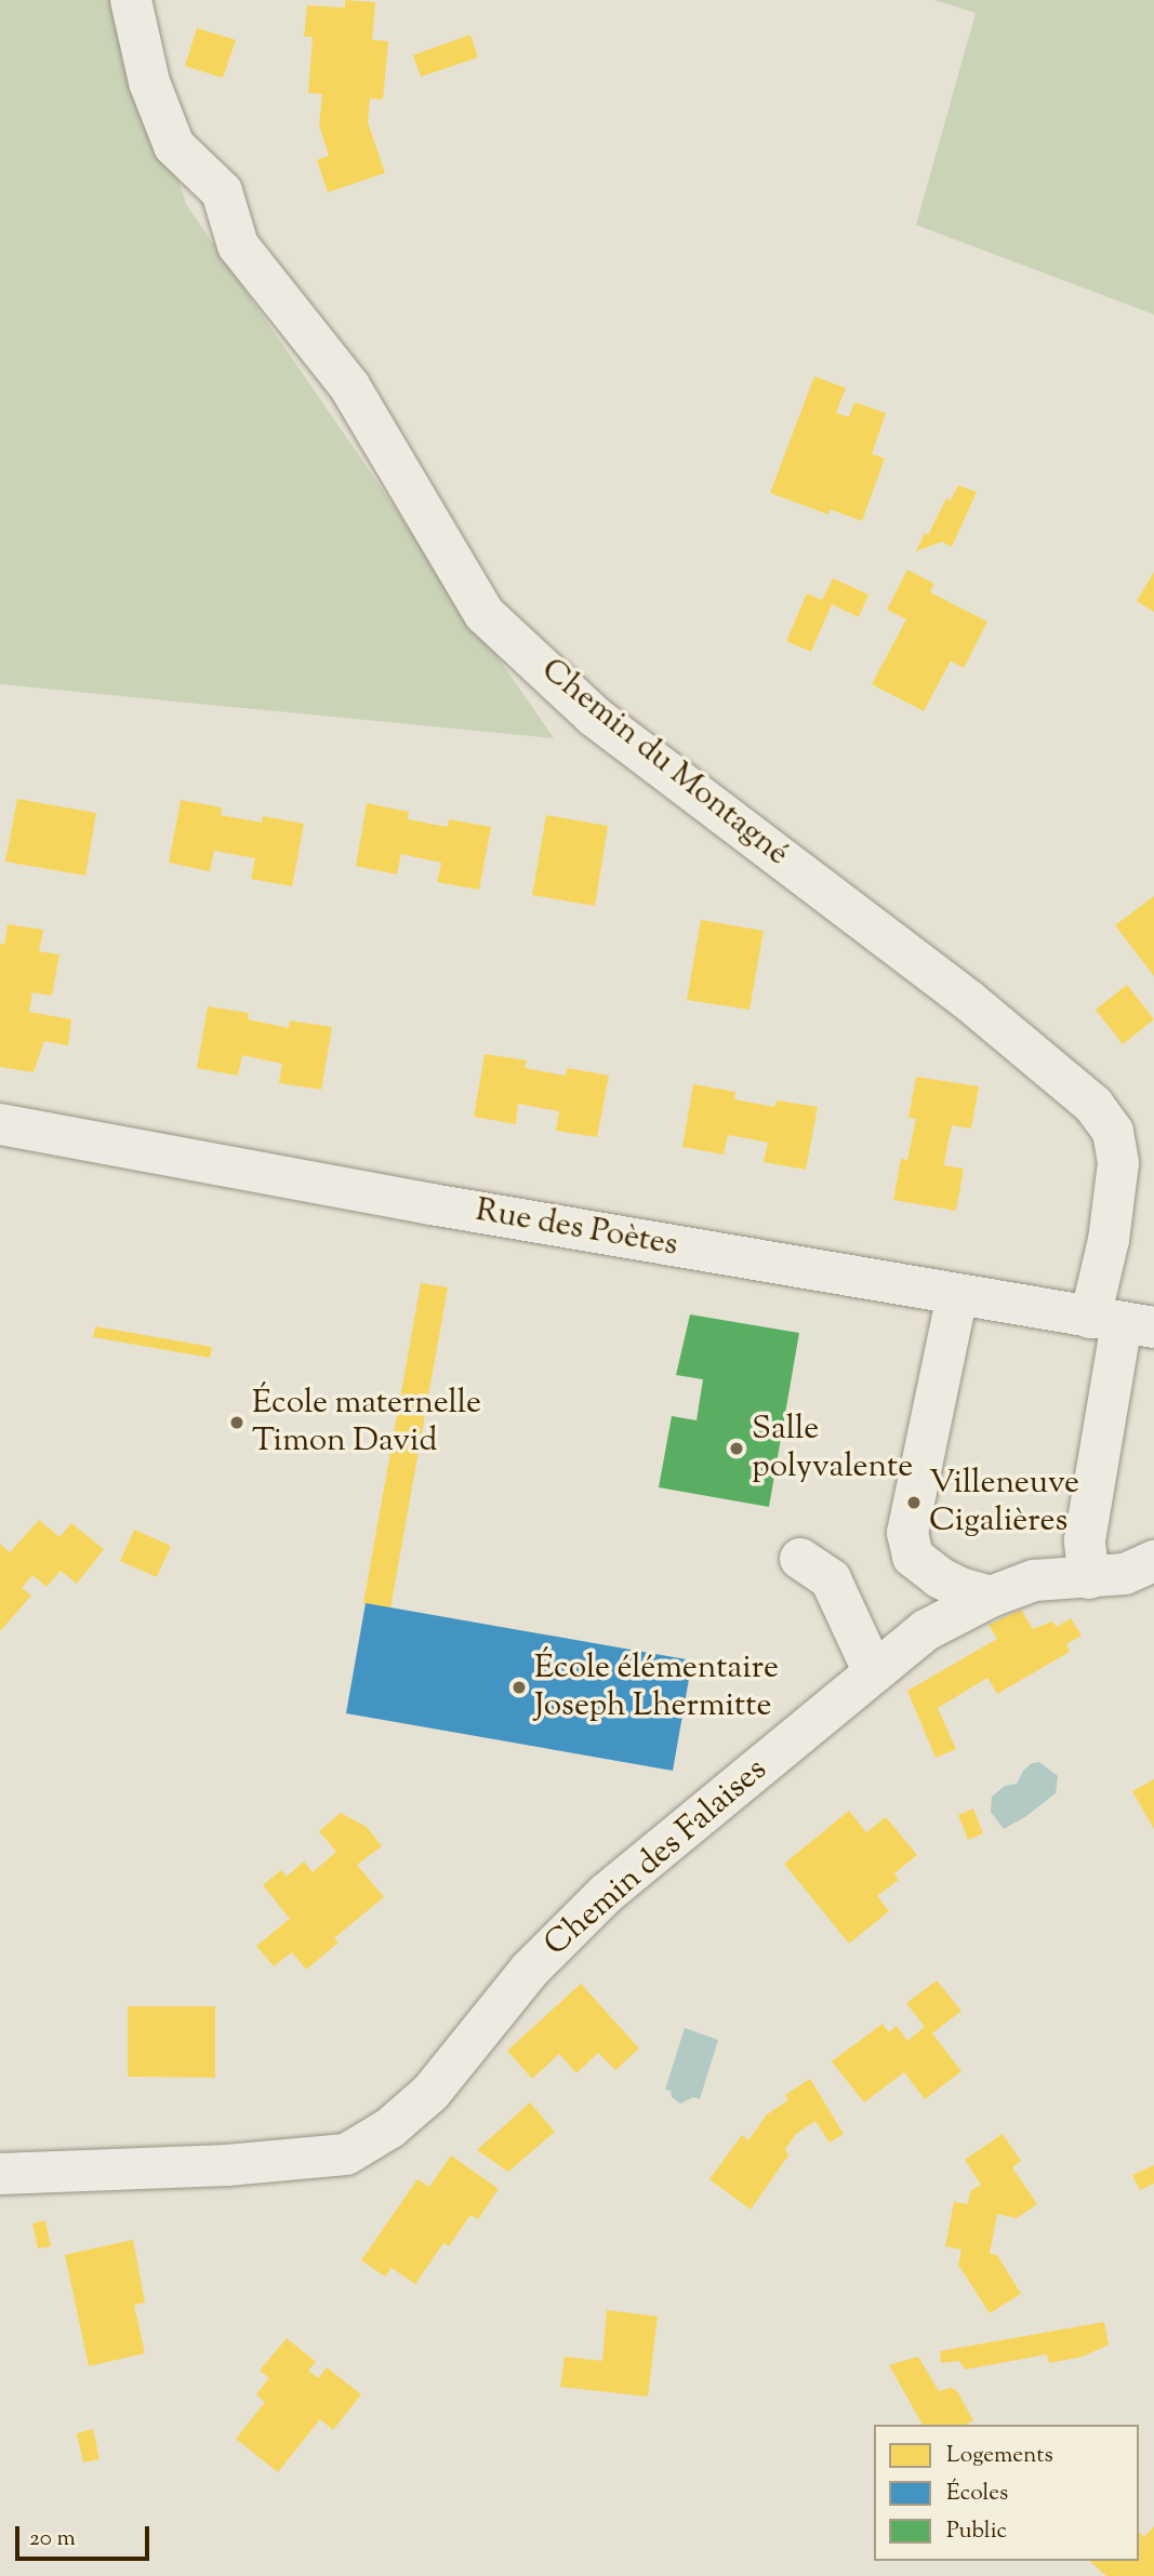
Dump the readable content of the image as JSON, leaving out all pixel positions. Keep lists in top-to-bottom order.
{
  "streets": {
    "street": ["Chemin du Montagné", "Rue des Poètes", "Chemin des Falaises"]
  },
  "crossings": [
    ["Chemin du Montagné", "Rue des Poètes"],
    ["Chemin du Montagné", "Chemin des Falaises"]
  ],
  "places": [
    "École maternelle Timon David",
    "Salle polyvalente",
    "Villeneuve Cigalières",
    "École élémentaire Joseph Lhermitte"
  ],
  "legend": ["Logements", "Écoles", "Public"],
  "scale_bar": "20 m"
}
